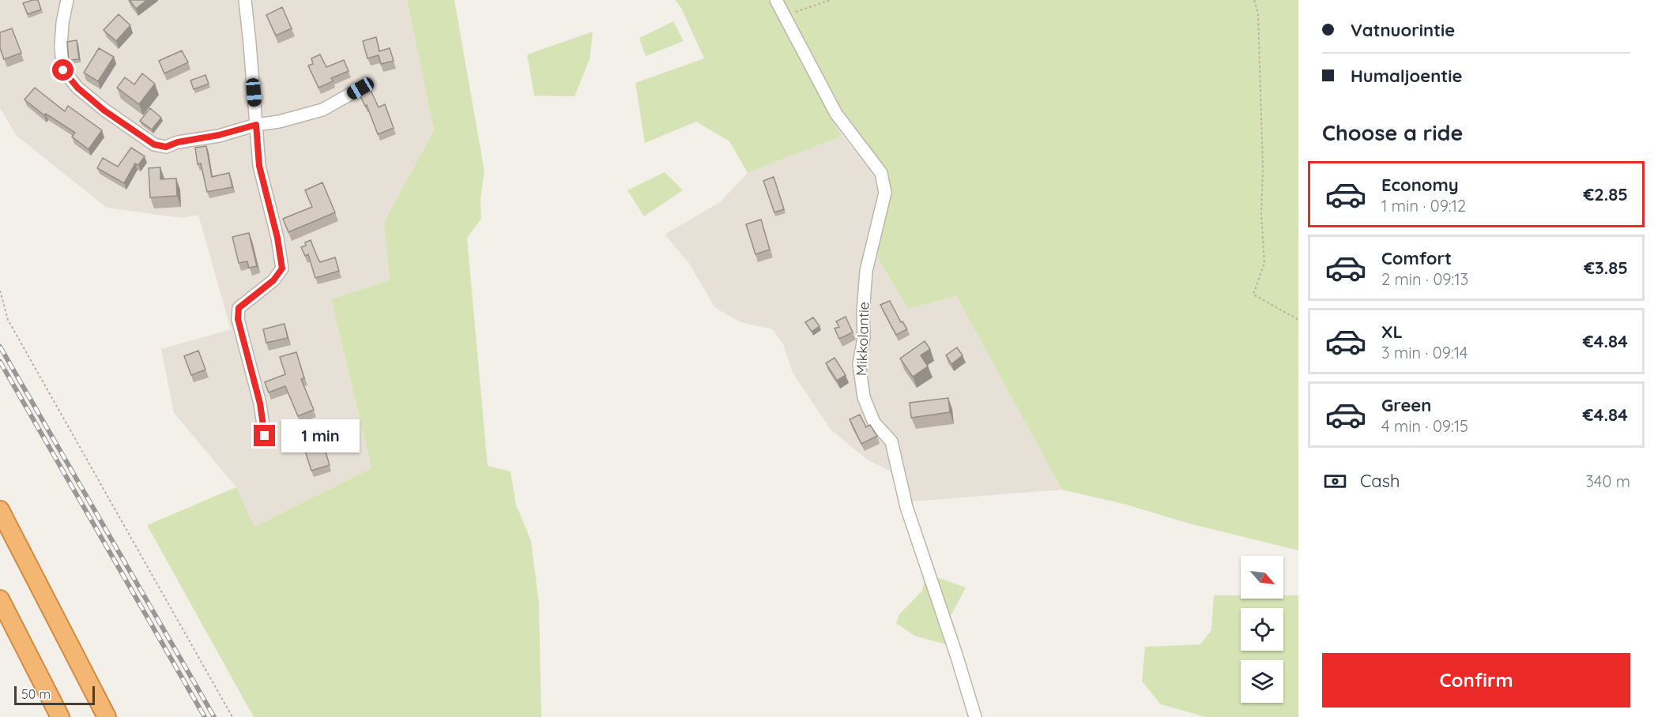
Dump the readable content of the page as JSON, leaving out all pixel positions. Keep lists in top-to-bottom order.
{
  "streets": {
    "street": ["Mikkolantie"]
  },
  "scale_bar": "50 m",
  "north": "bottom right",
  "page": {
    "banner": ["Vatnuorintie", "Humaljoentie"],
    "heading": "Choose a ride",
    "list": [
      {
        "name": "Economy",
        "note": "1 min · 09:12",
        "value": "€2.85"
      },
      {
        "name": "Comfort",
        "note": "2 min · 09:13",
        "value": "€3.85"
      },
      {
        "name": "XL",
        "note": "3 min · 09:14",
        "value": "€4.84"
      },
      {
        "name": "Green",
        "note": "4 min · 09:15",
        "value": "€4.84"
      }
    ],
    "bubble": "1 min",
    "pay": ["Cash", "340 m"],
    "buttons": "Confirm",
    "scale": "50 m"
  }
}
